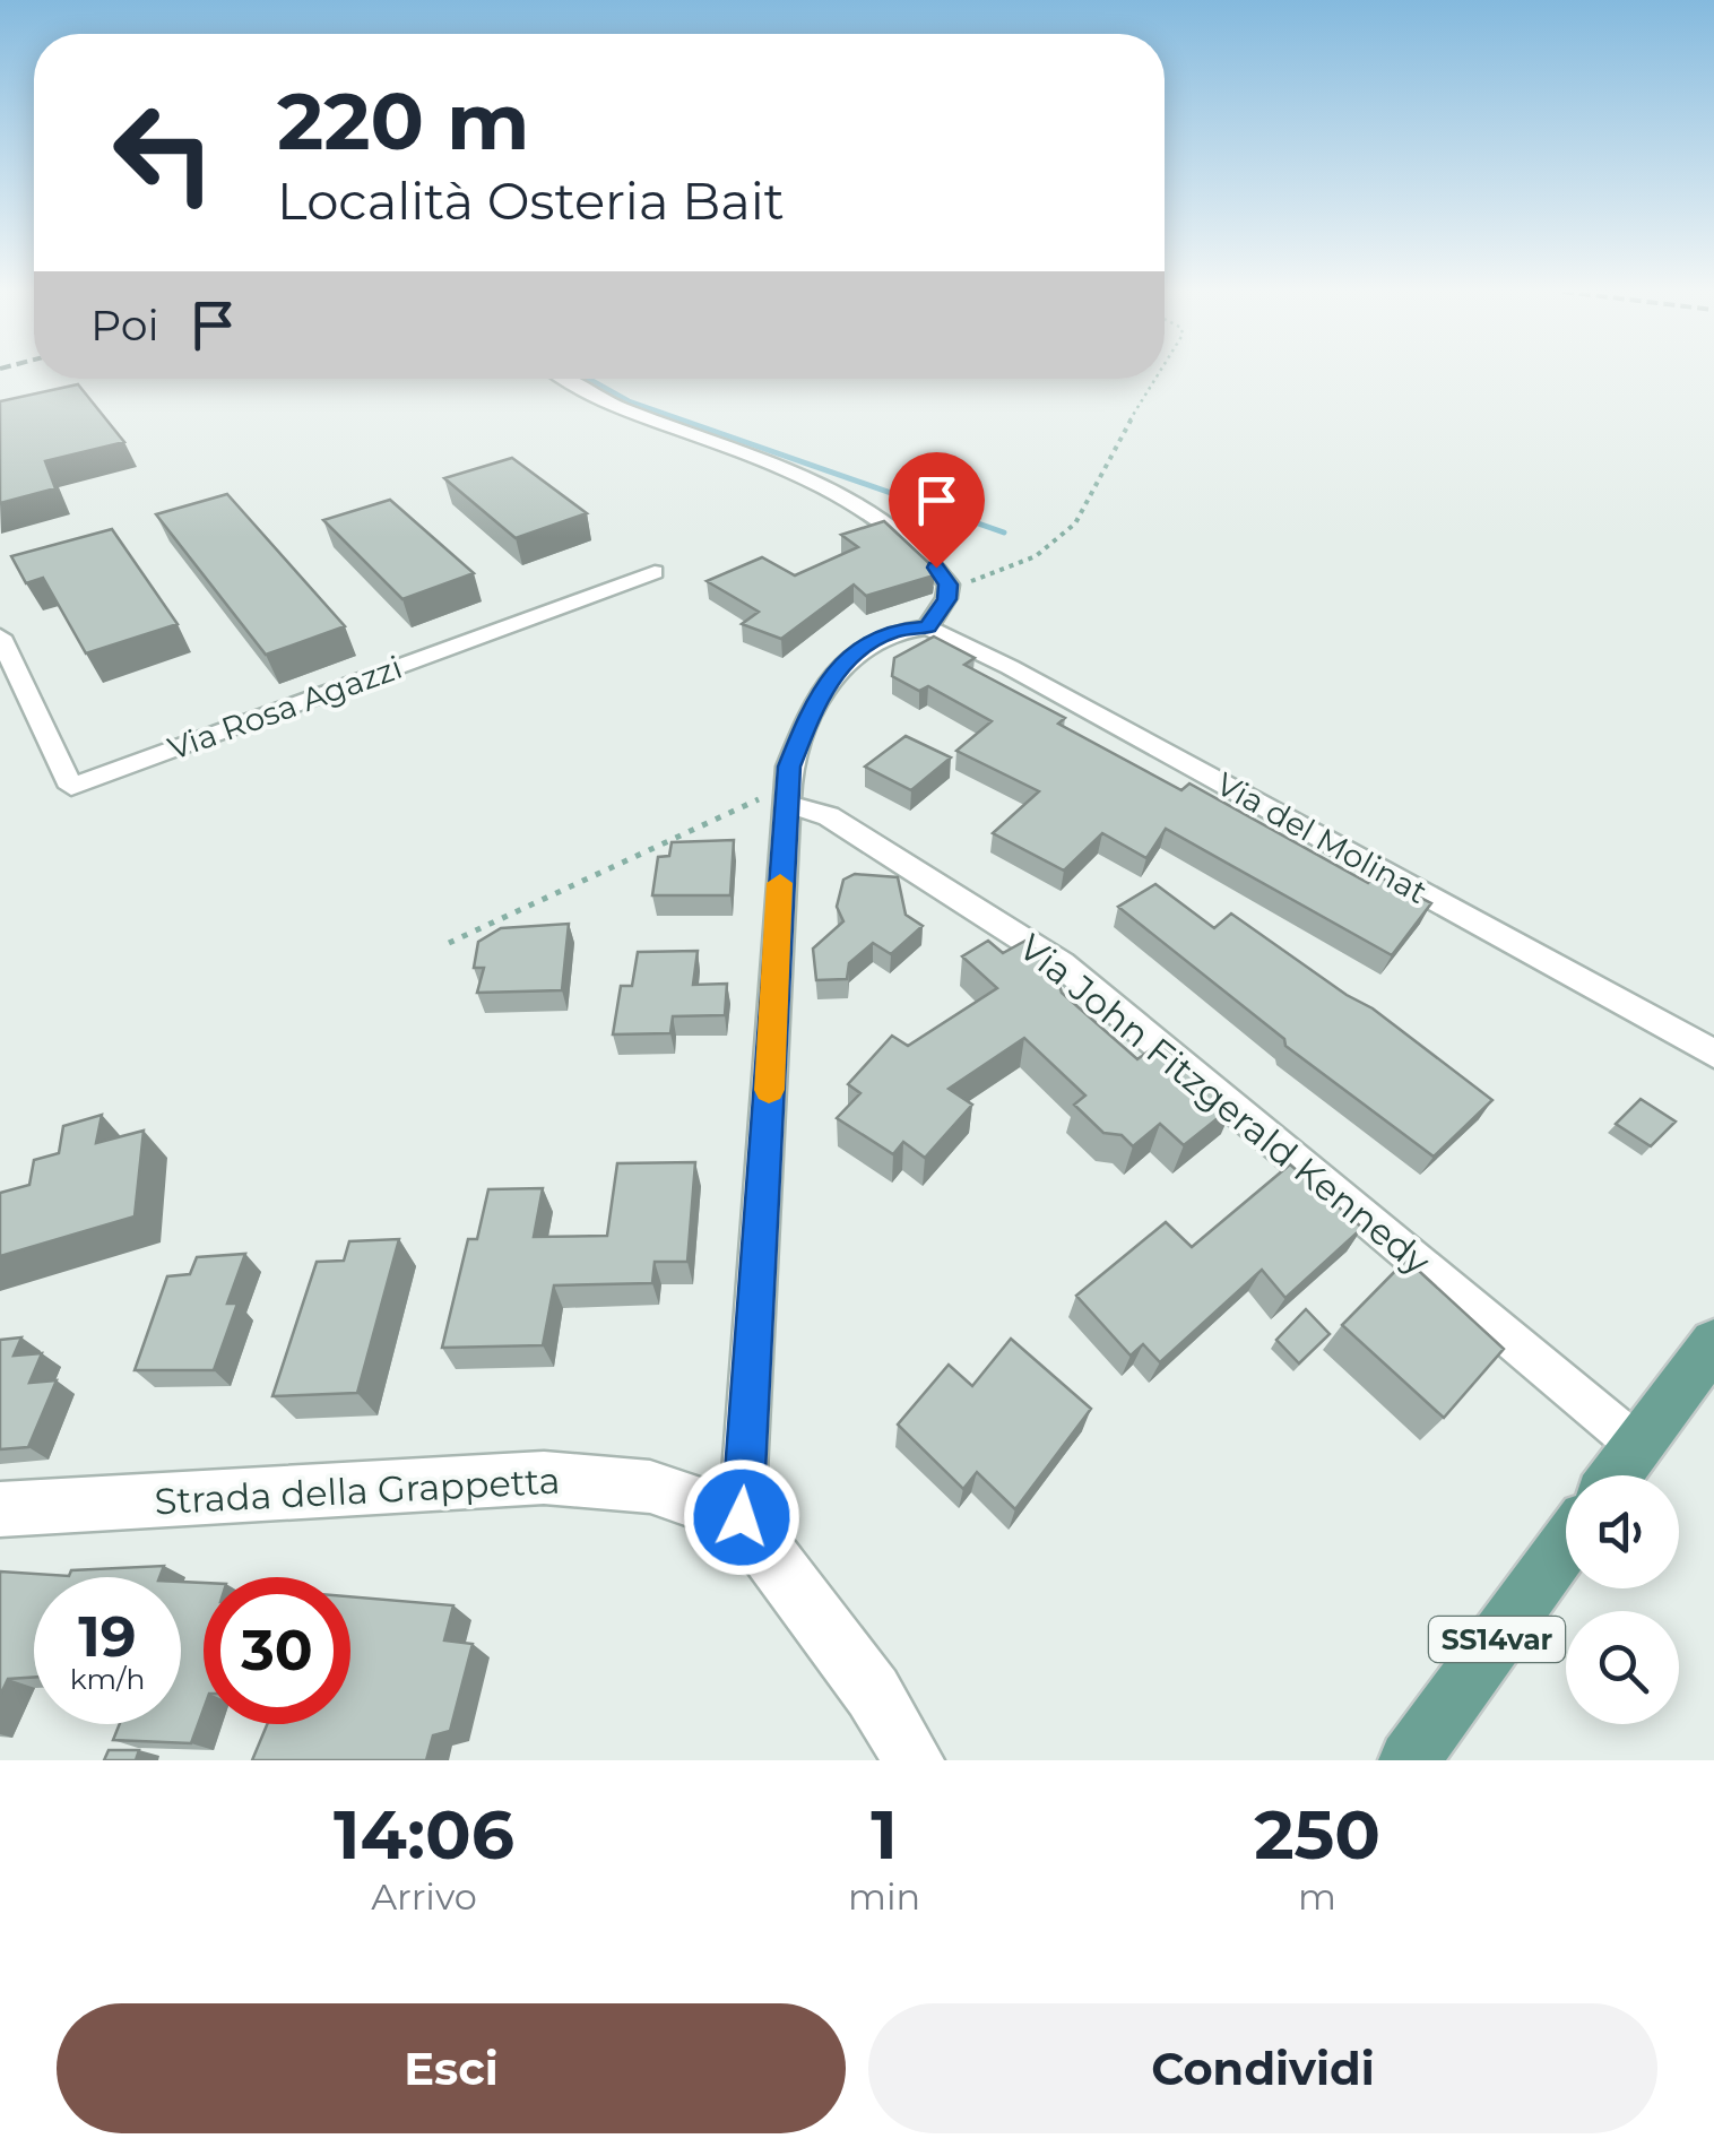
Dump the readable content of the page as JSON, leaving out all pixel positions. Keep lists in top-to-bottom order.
{
  "streets": {
    "main road": ["SS14var"],
    "street": [
      "Via Rosa Agazzi",
      "Via del Molinat",
      "Via John Fitzgerald Kennedy",
      "Strada della Grappetta"
    ]
  },
  "page": {
    "turn": ["220 m", "Località Osteria Bait"],
    "then": "Poi",
    "speed": "19 km/h",
    "limit": "30",
    "eta": [
      "14:06",
      "Arrivo",
      "1",
      "min",
      "250",
      "m"
    ],
    "buttons": ["Esci", "Condividi"]
  }
}
